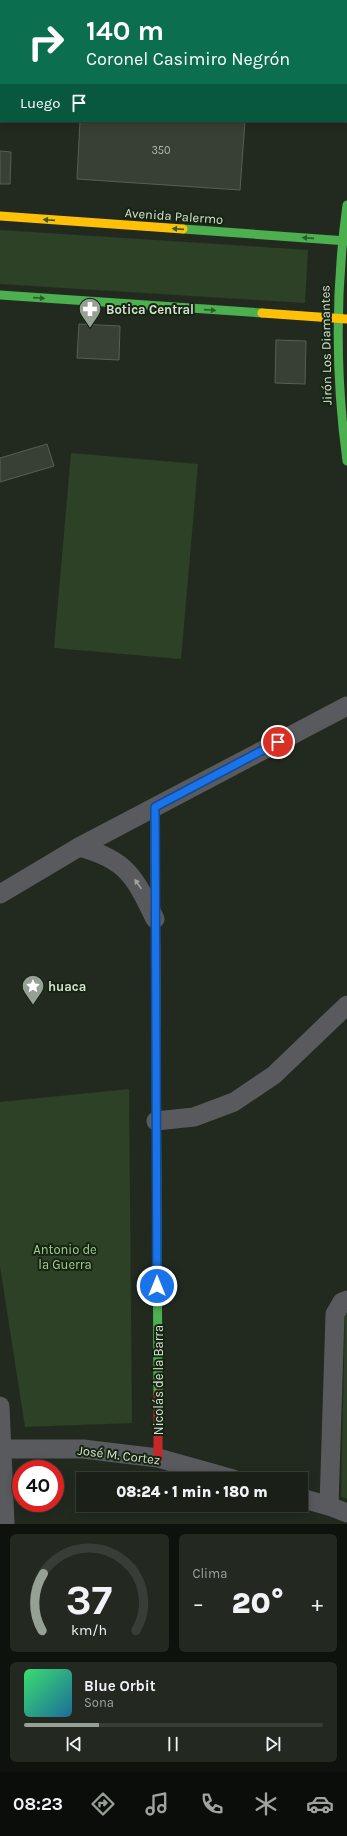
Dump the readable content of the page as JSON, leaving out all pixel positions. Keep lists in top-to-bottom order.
{
  "streets": {
    "street": [
      "Avenida Palermo",
      "Jirón Los Diamantes",
      "Nicolás de la Barra",
      "José M. Cortez"
    ]
  },
  "crossings": [
    ["Avenida Palermo", "Jirón Los Diamantes"],
    ["Nicolás de la Barra", "José M. Cortez"]
  ],
  "parks": ["Antonio de la Guerra"],
  "places": {
    "pharmacy": ["Botica Central"],
    "place": ["huaca"]
  },
  "house_numbers": ["350"],
  "page": {
    "turn": ["140 m", "Coronel Casimiro Negrón"],
    "then": "Luego",
    "limit": "40",
    "trip": "08:24 · 1 min · 180 m",
    "tile": "Clima",
    "heat": ["−", "20°", "+"],
    "song": ["Blue Orbit", "Sona"],
    "tabs": "08:23",
    "gauge": ["37", "km/h"]
  }
}
